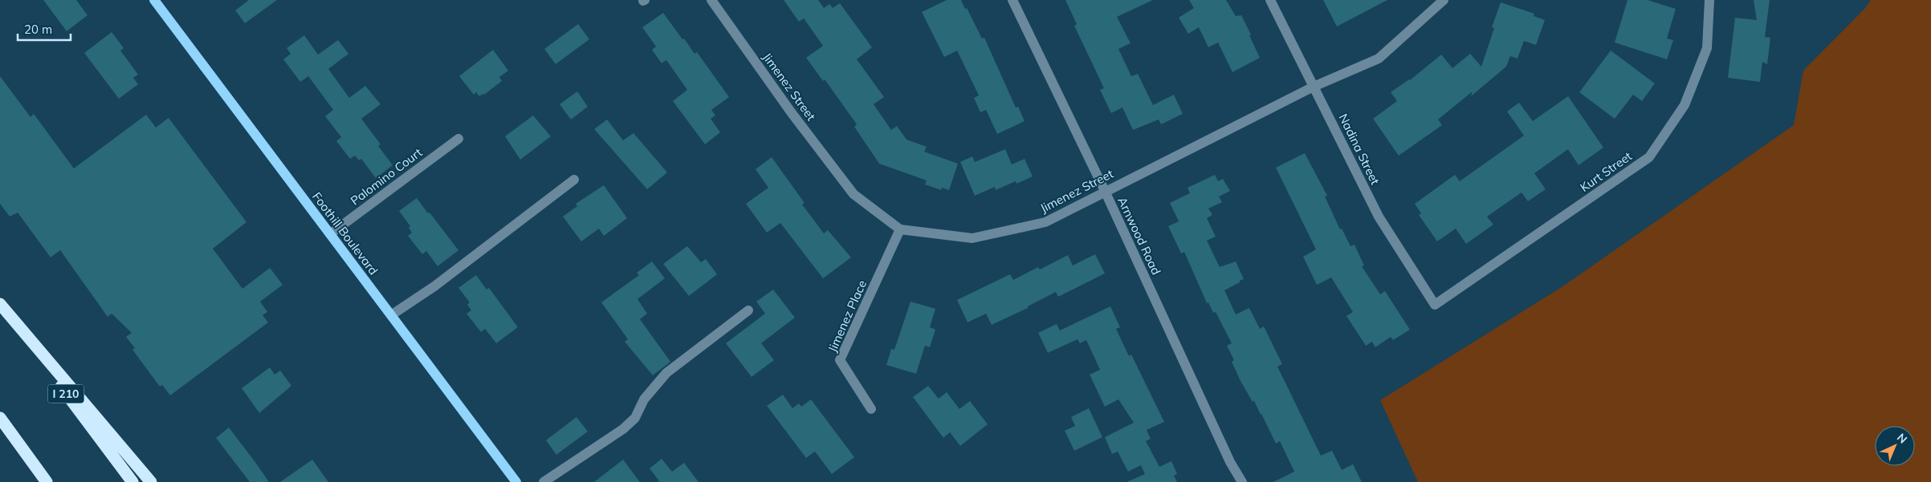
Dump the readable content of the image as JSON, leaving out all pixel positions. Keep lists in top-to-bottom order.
{
  "streets": {
    "highway": ["I 210"],
    "main road": ["Foothill Boulevard"],
    "street": [
      "Jimenez Street",
      "Nadina Street",
      "Kurt Street",
      "Palomino Court",
      "Arnwood Road",
      "Jimenez Place"
    ]
  },
  "crossings": [
    ["Jimenez Street", "Nadina Street"],
    ["Jimenez Street", "Arnwood Road"],
    ["Jimenez Street", "Jimenez Place"],
    ["Nadina Street", "Kurt Street"],
    ["Palomino Court", "Foothill Boulevard"]
  ],
  "scale_bar": "20 m",
  "north": "top right"
}
